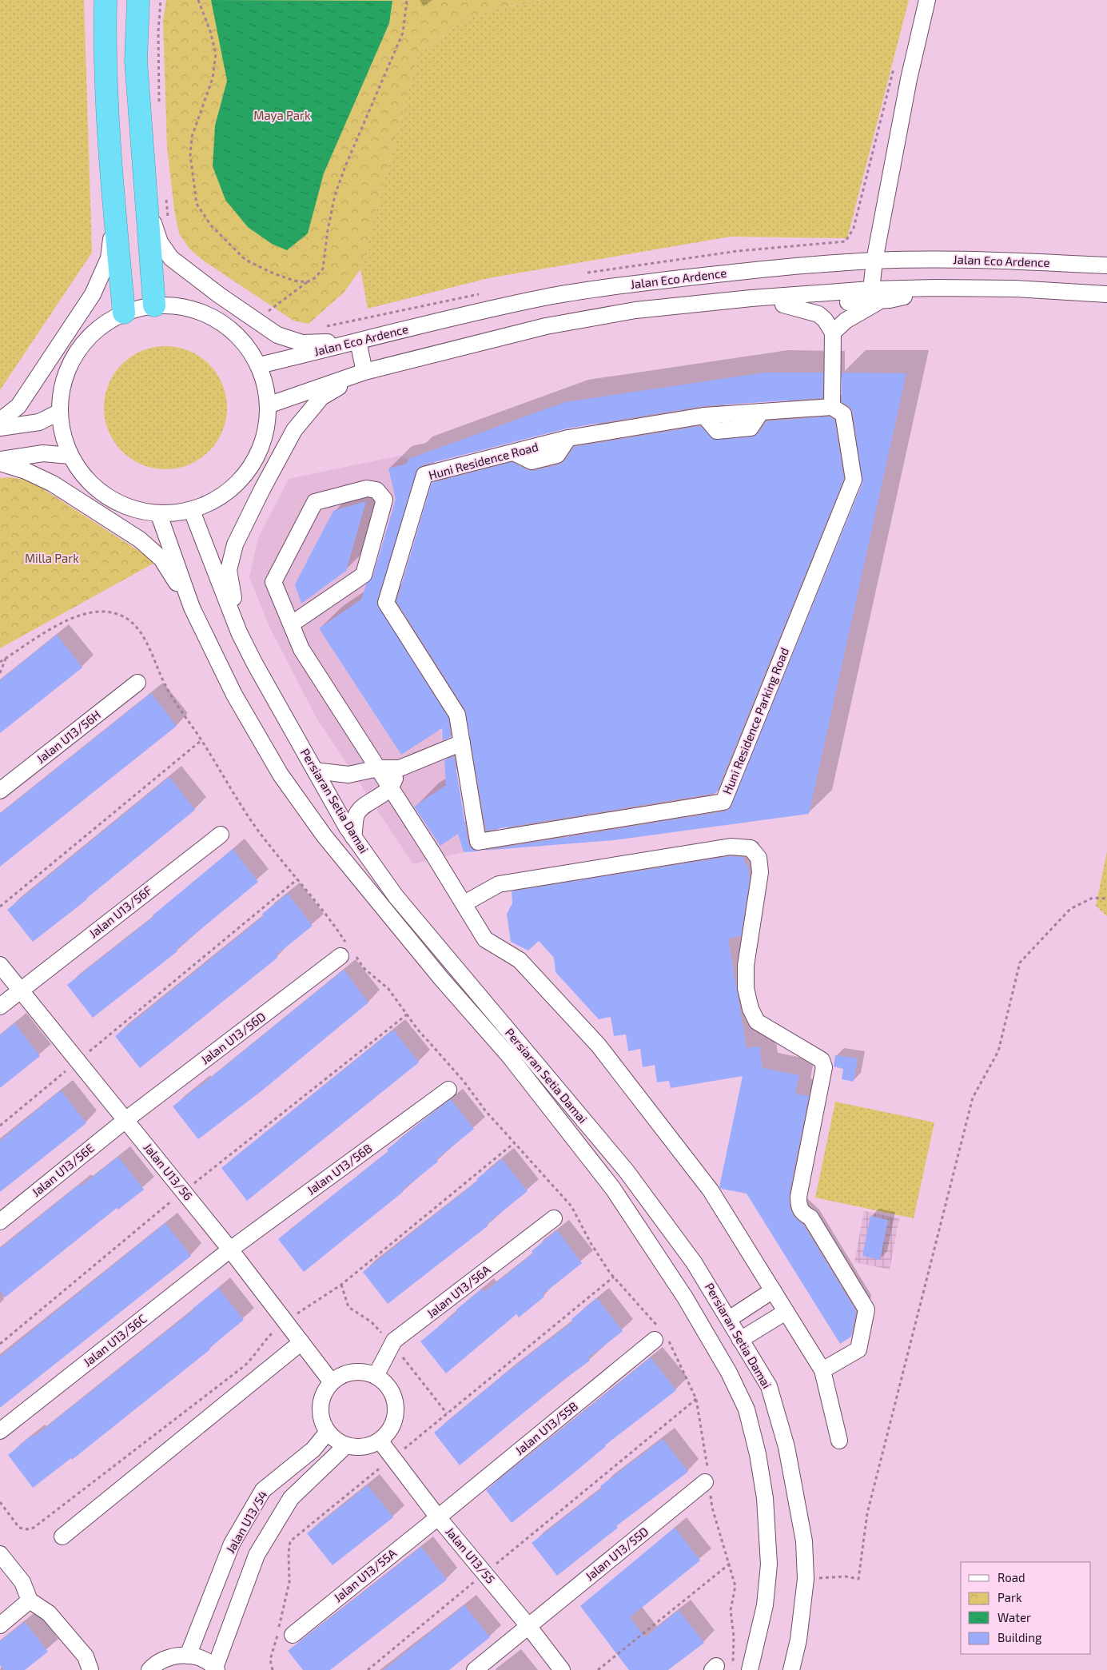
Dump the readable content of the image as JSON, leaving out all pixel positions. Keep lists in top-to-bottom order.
{
  "streets": {
    "street": [
      "Jalan Eco Ardence",
      "Huni Residence Road",
      "Huni Residence Parking Road",
      "Jalan U13/56H",
      "Persiaran Setia Damai",
      "Jalan U13/56F",
      "Jalan U13/56D",
      "Jalan U13/56B",
      "Jalan U13/56E",
      "Jalan U13/56",
      "Jalan U13/56A",
      "Jalan U13/56C",
      "Jalan U13/55B",
      "Jalan U13/54",
      "Jalan U13/55D",
      "Jalan U13/55",
      "Jalan U13/55A"
    ]
  },
  "crossings": [
    ["Huni Residence Road", "Huni Residence Parking Road"],
    ["Jalan U13/56F", "Jalan U13/56"],
    ["Jalan U13/56D", "Jalan U13/56E"],
    ["Jalan U13/56D", "Jalan U13/56"],
    ["Jalan U13/56B", "Jalan U13/56"],
    ["Jalan U13/56B", "Jalan U13/56C"],
    ["Jalan U13/56E", "Jalan U13/56"],
    ["Jalan U13/56", "Jalan U13/56A"],
    ["Jalan U13/56", "Jalan U13/56C"],
    ["Jalan U13/56", "Jalan U13/54"],
    ["Jalan U13/56", "Jalan U13/55"],
    ["Jalan U13/56A", "Jalan U13/54"],
    ["Jalan U13/56A", "Jalan U13/55"],
    ["Jalan U13/55B", "Jalan U13/55"],
    ["Jalan U13/55B", "Jalan U13/55A"],
    ["Jalan U13/54", "Jalan U13/55"],
    ["Jalan U13/55D", "Jalan U13/55"],
    ["Jalan U13/55", "Jalan U13/55A"]
  ],
  "parks": ["Maya Park", "Milla Park"],
  "legend": [
    "Road",
    "Park",
    "Water",
    "Building"
  ]
}
